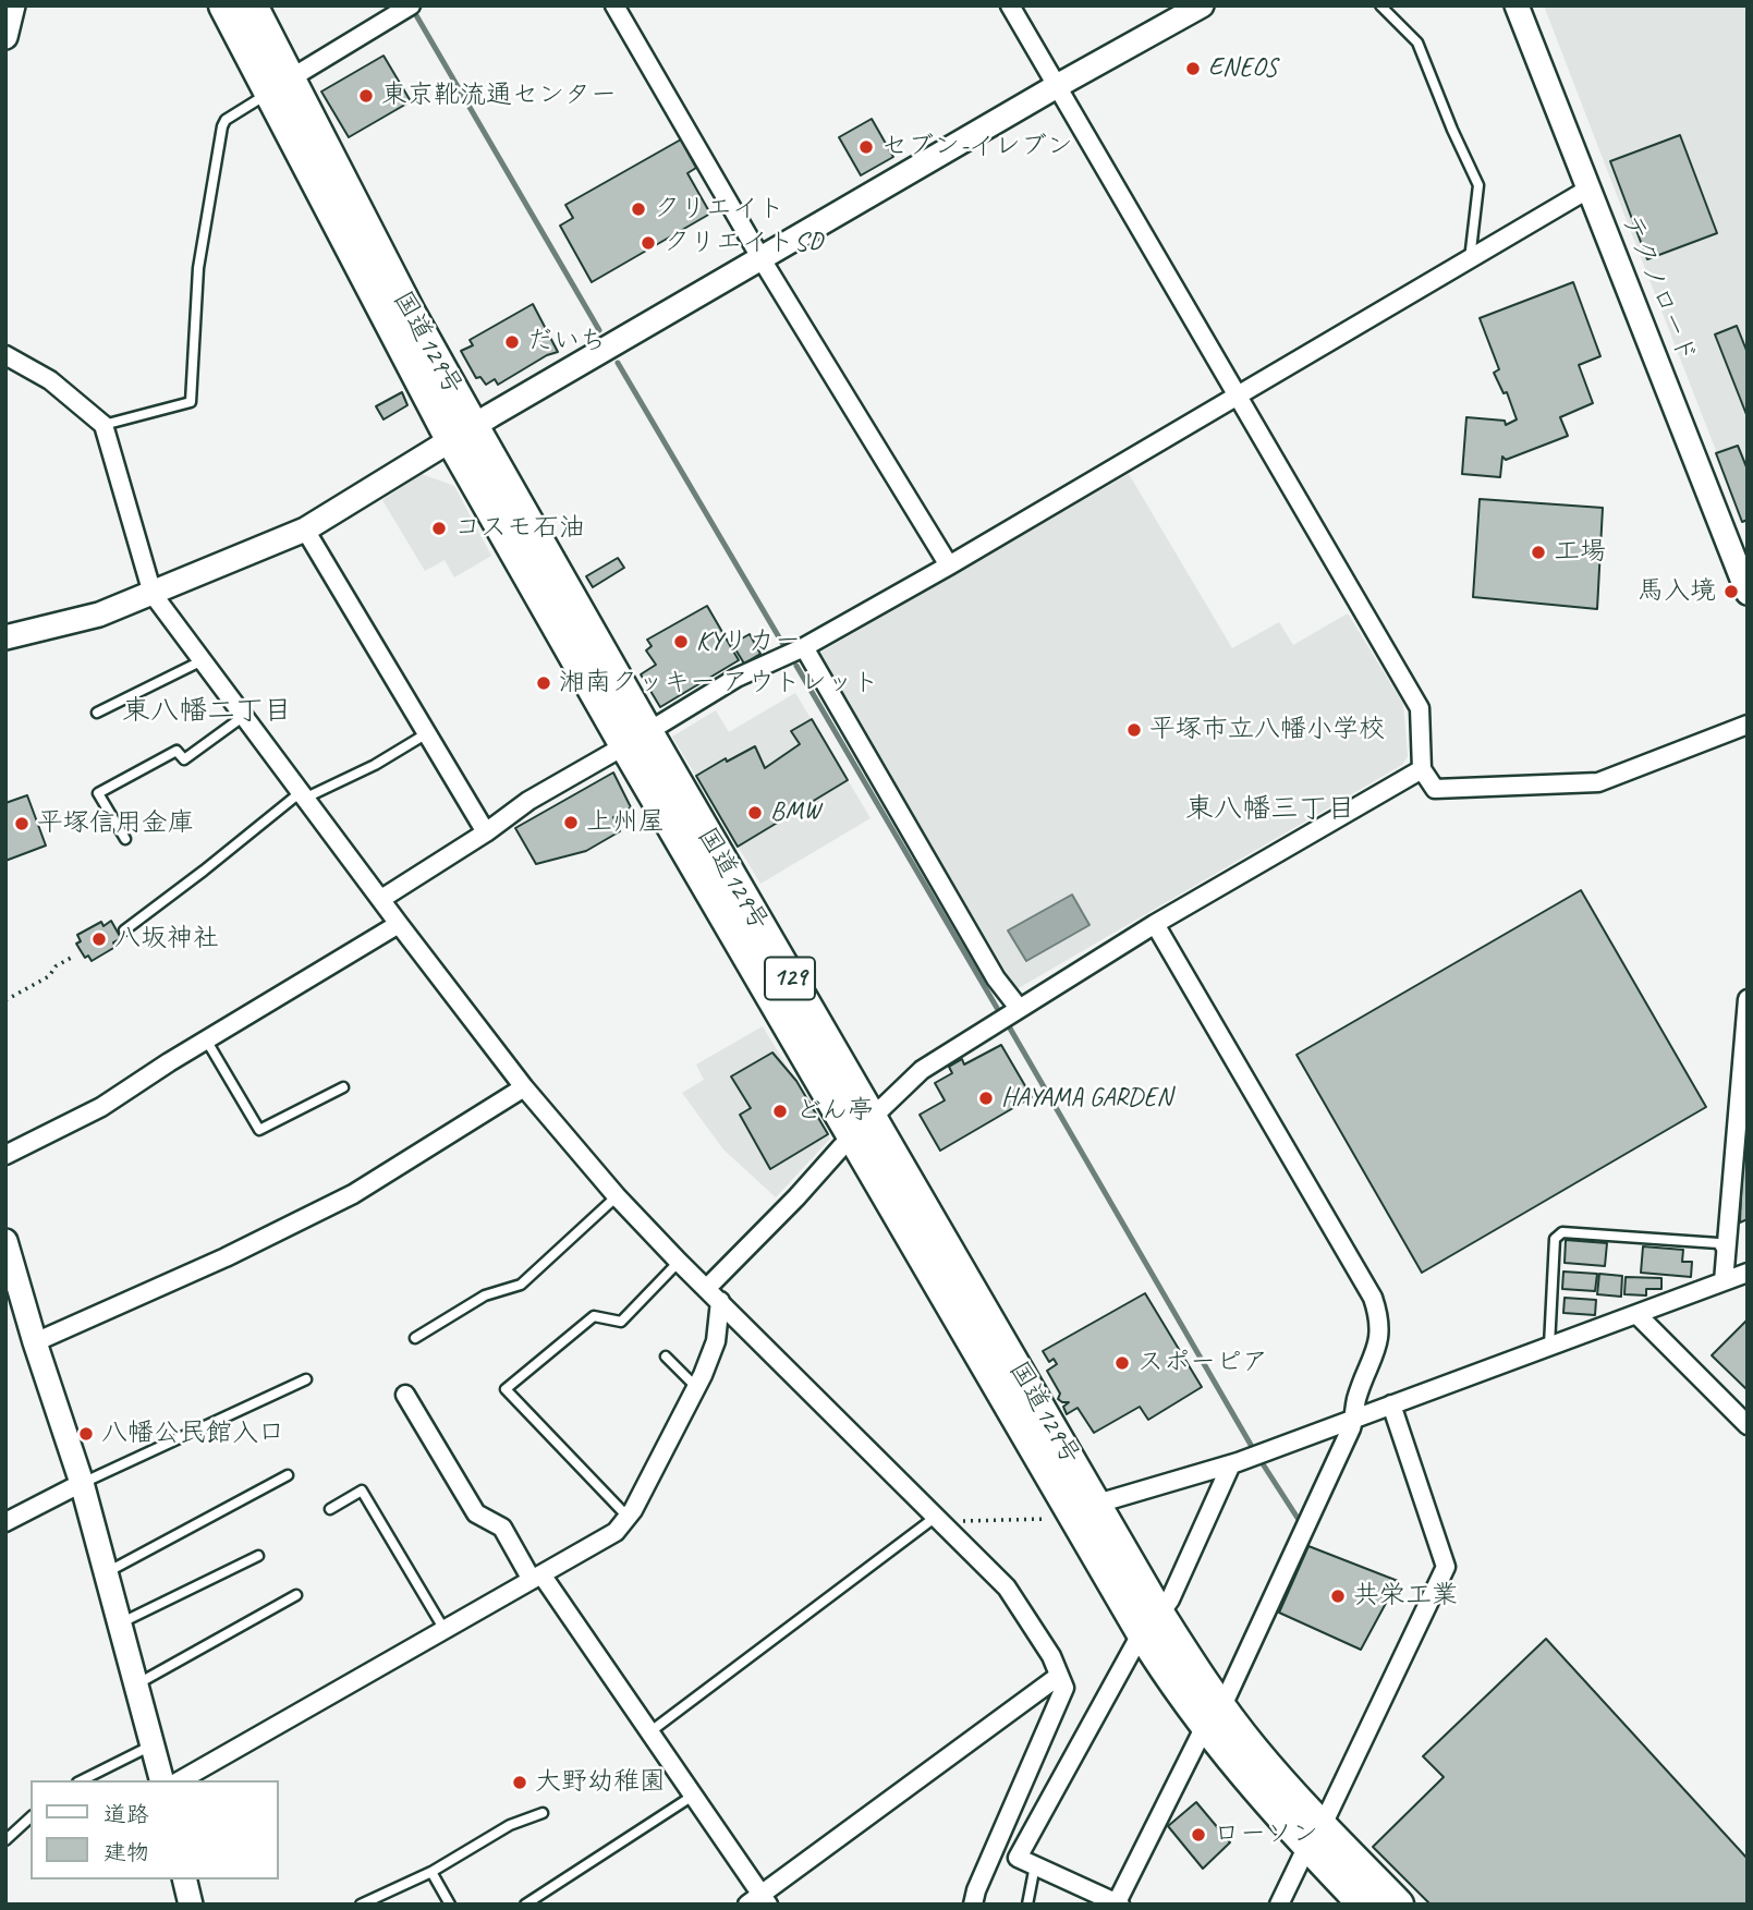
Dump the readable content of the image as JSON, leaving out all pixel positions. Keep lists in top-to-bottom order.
{
  "streets": {
    "highway": ["国道129号", "129"],
    "street": ["テクノロード"]
  },
  "districts": ["東八幡二丁目", "東八幡三丁目"],
  "places": [
    "ENEOS",
    "東京靴流通センター",
    "セブン-イレブン",
    "クリエイト",
    "クリエイトSD",
    "だいち",
    "コスモ石油",
    "工場",
    "馬入境",
    "KYリカー",
    "湘南クッキー アウトレット",
    "平塚市立八幡小学校",
    "BMW",
    "上州屋",
    "平塚信用金庫",
    "八坂神社",
    "HAYAMA GARDEN",
    "どん亭",
    "スポーピア",
    "八幡公民館入口",
    "共栄工業",
    "大野幼稚園",
    "ローソン"
  ],
  "legend": ["道路", "建物"]
}
